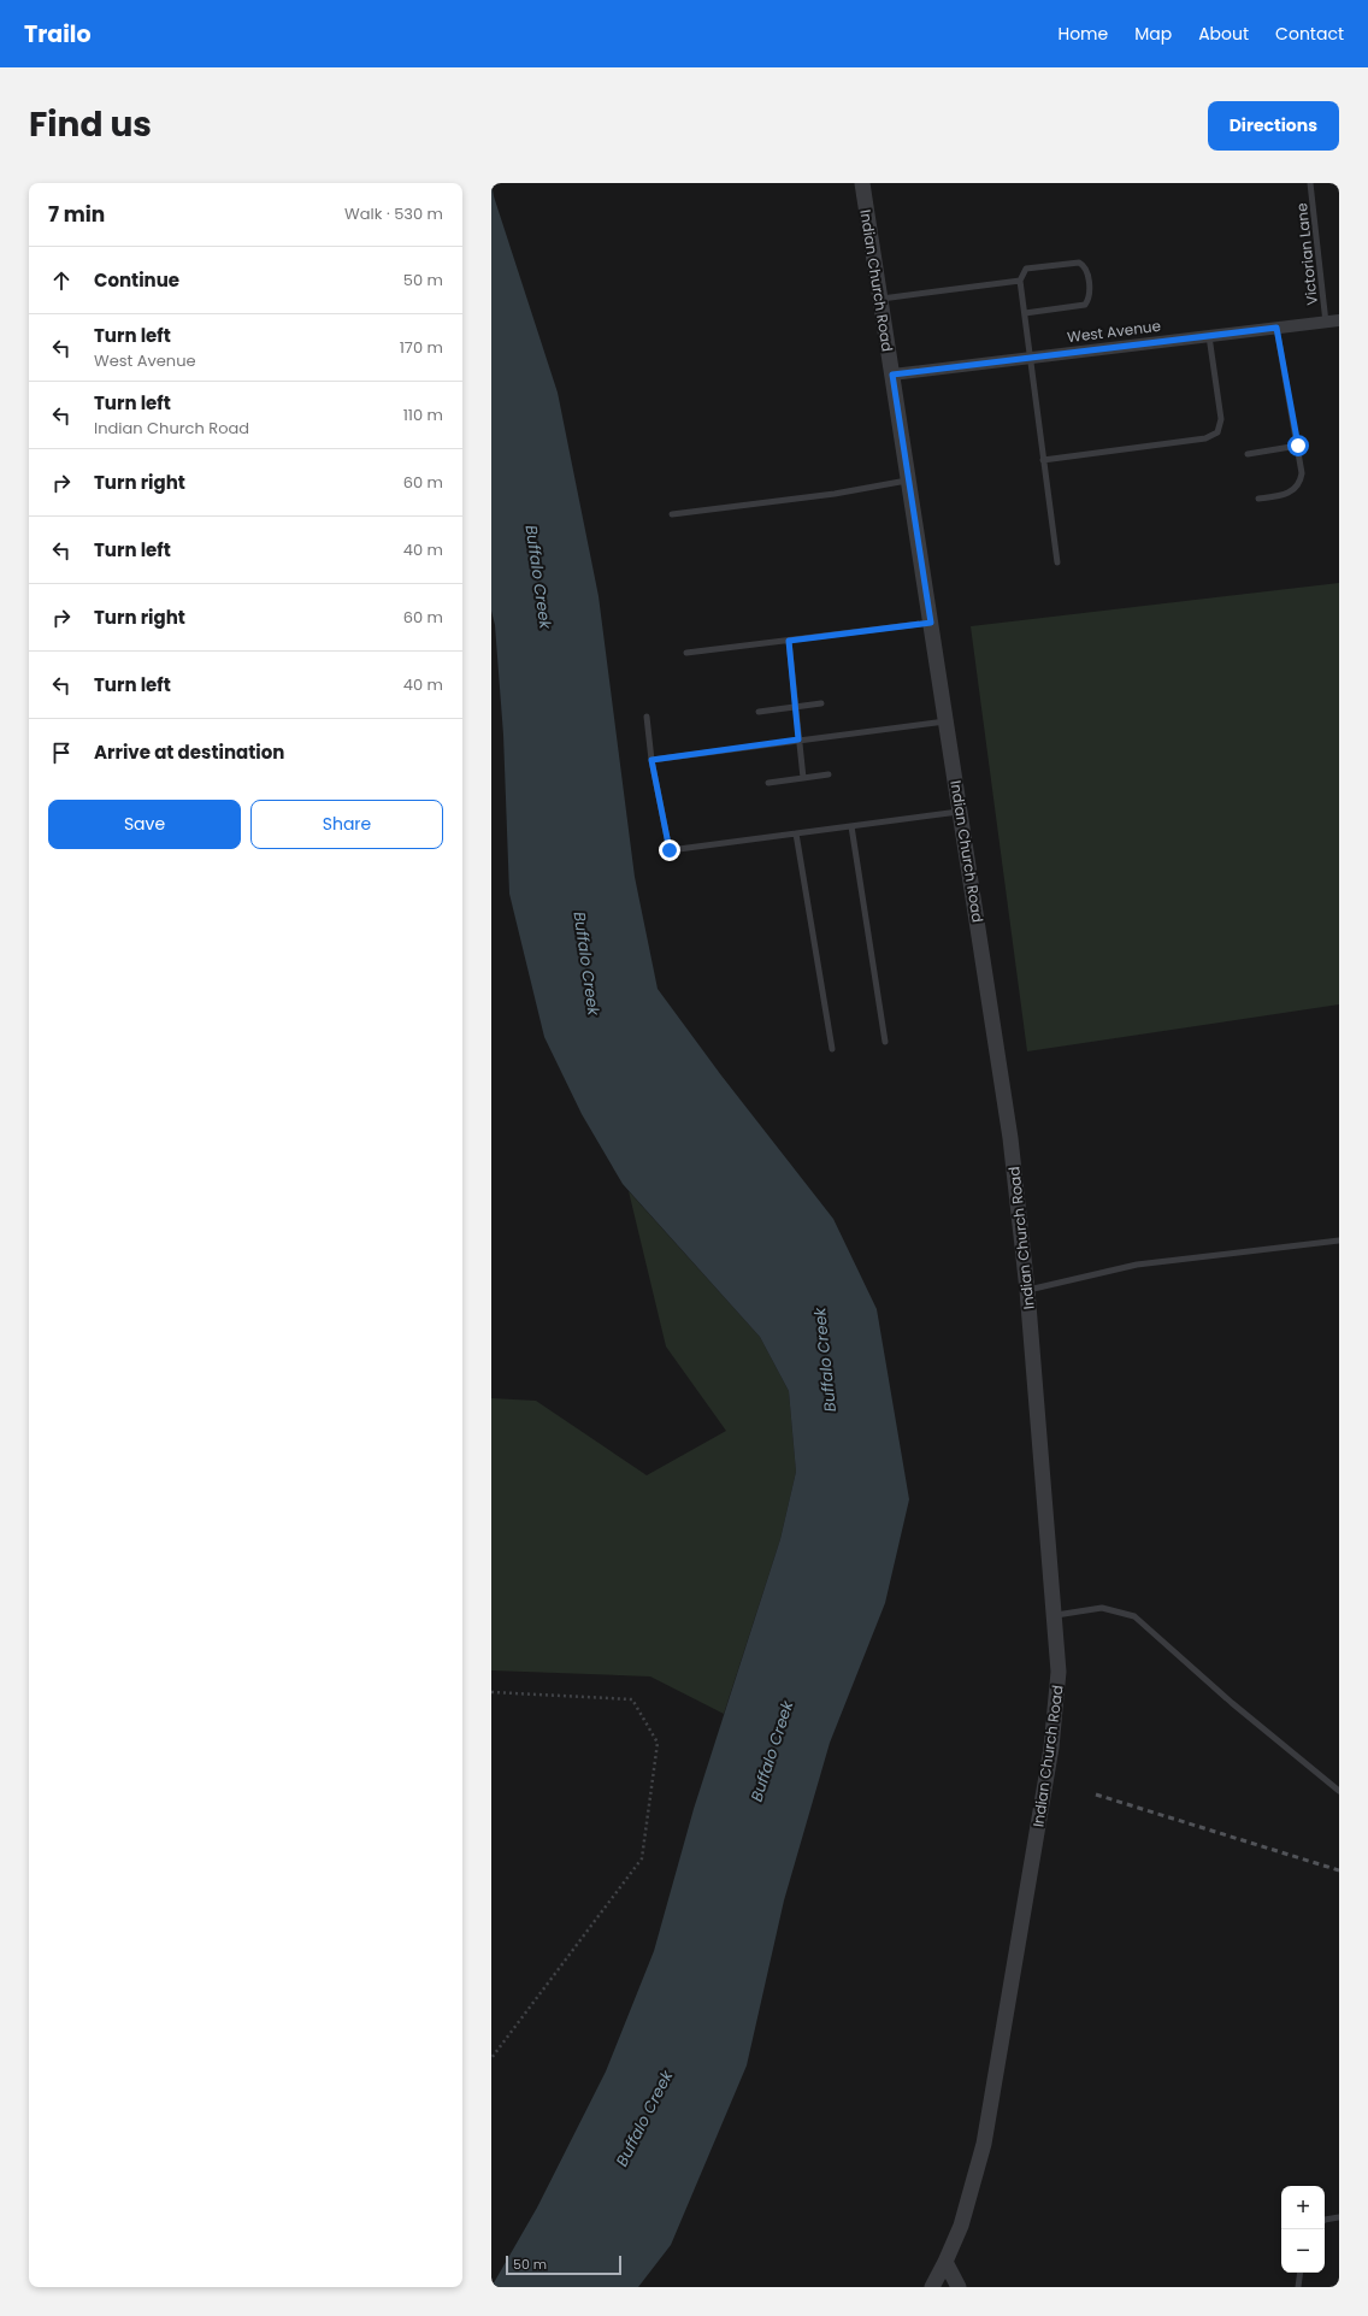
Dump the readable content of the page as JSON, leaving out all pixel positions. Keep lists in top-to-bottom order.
{
  "streets": {
    "street": ["Indian Church Road", "West Avenue"],
    "lane": ["Victorian Lane"]
  },
  "crossings": [
    ["Victorian Lane", "West Avenue"],
    ["Indian Church Road", "West Avenue"]
  ],
  "water": ["Buffalo Creek"],
  "scale_bar": "50 m",
  "page": {
    "header": "Trailo",
    "nav": [
      "Home",
      "Map",
      "About",
      "Contact"
    ],
    "title": "Find us",
    "buttons": [
      "Directions",
      ["Save", "Share"]
    ],
    "heading": ["7 min", "Walk · 530 m"],
    "list": [
      ["Continue", "50 m"],
      ["Turn left", "West Avenue", "170 m"],
      ["Turn left", "Indian Church Road", "110 m"],
      ["Turn right", "60 m"],
      ["Turn left", "40 m"],
      ["Turn right", "60 m"],
      ["Turn left", "40 m"],
      "Arrive at destination"
    ],
    "map_buttons": ["+", "−"],
    "scale": "50 m"
  }
}
